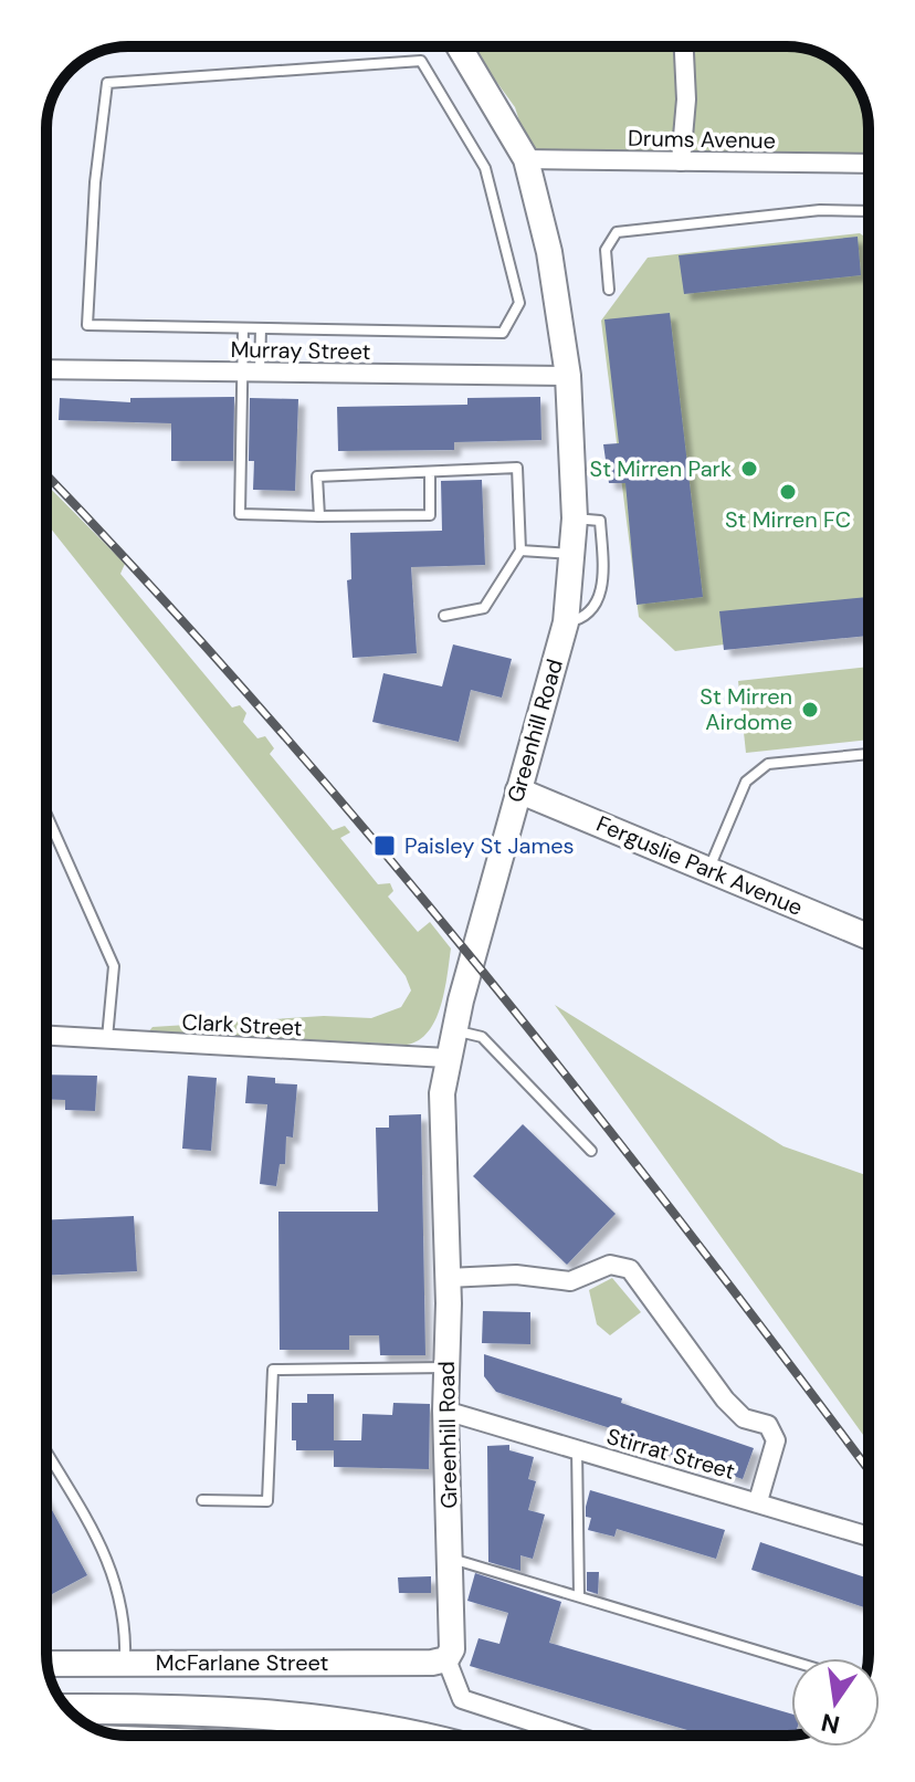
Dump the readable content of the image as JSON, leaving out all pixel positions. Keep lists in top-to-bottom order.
{
  "streets": {
    "street": [
      "Drums Avenue",
      "Murray Street",
      "Greenhill Road",
      "Ferguslie Park Avenue",
      "Clark Street",
      "Stirrat Street",
      "McFarlane Street"
    ]
  },
  "crossings": [
    ["Drums Avenue", "Greenhill Road"],
    ["Murray Street", "Greenhill Road"],
    ["Greenhill Road", "Ferguslie Park Avenue"],
    ["Greenhill Road", "Clark Street"],
    ["Greenhill Road", "Stirrat Street"],
    ["Greenhill Road", "McFarlane Street"]
  ],
  "places": {
    "other": ["St Mirren Park", "St Mirren FC", "St Mirren Airdome"],
    "transit": ["Paisley St James"]
  },
  "north": "bottom"
}
